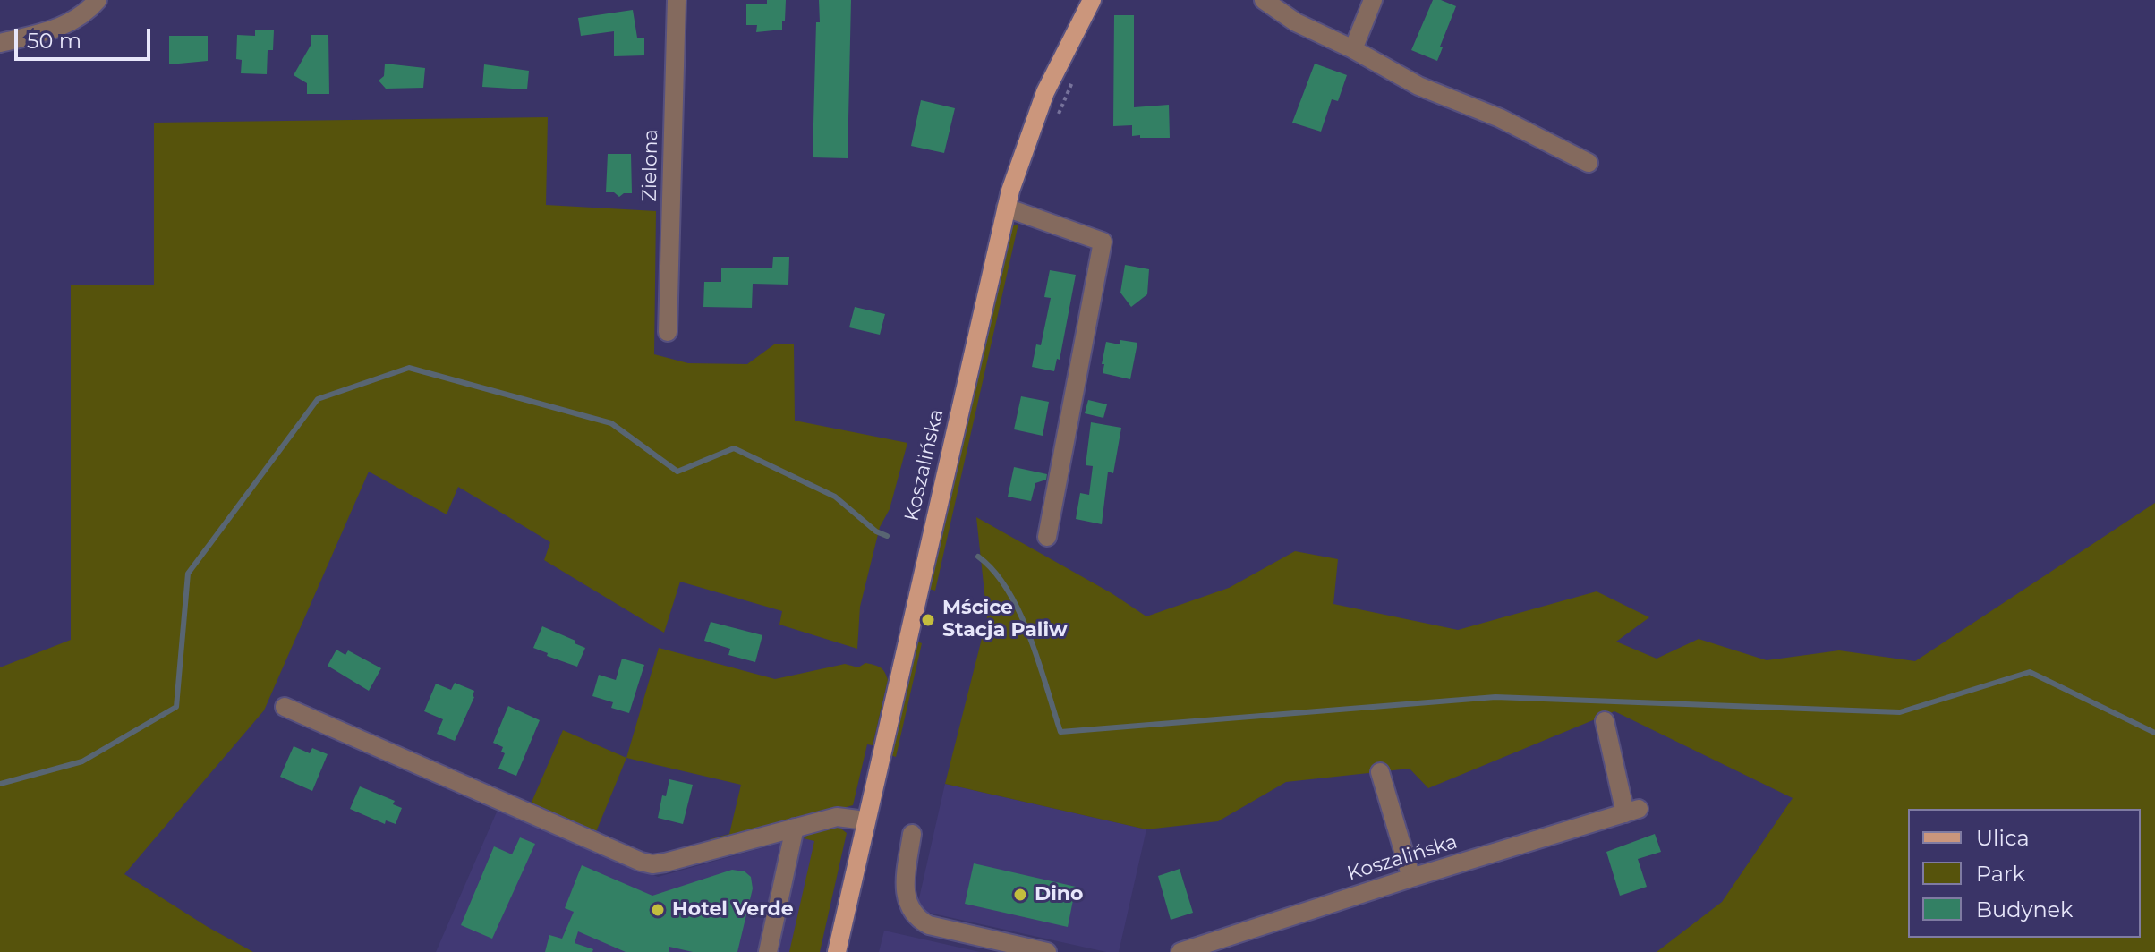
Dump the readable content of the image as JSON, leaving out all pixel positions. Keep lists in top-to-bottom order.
{
  "streets": {
    "main road": ["Koszalińska"],
    "street": ["Zielona"]
  },
  "places": ["Mścice Stacja Paliw", "Dino", "Hotel Verde"],
  "legend": ["Ulica", "Park", "Budynek"],
  "scale_bar": "50 m"
}
